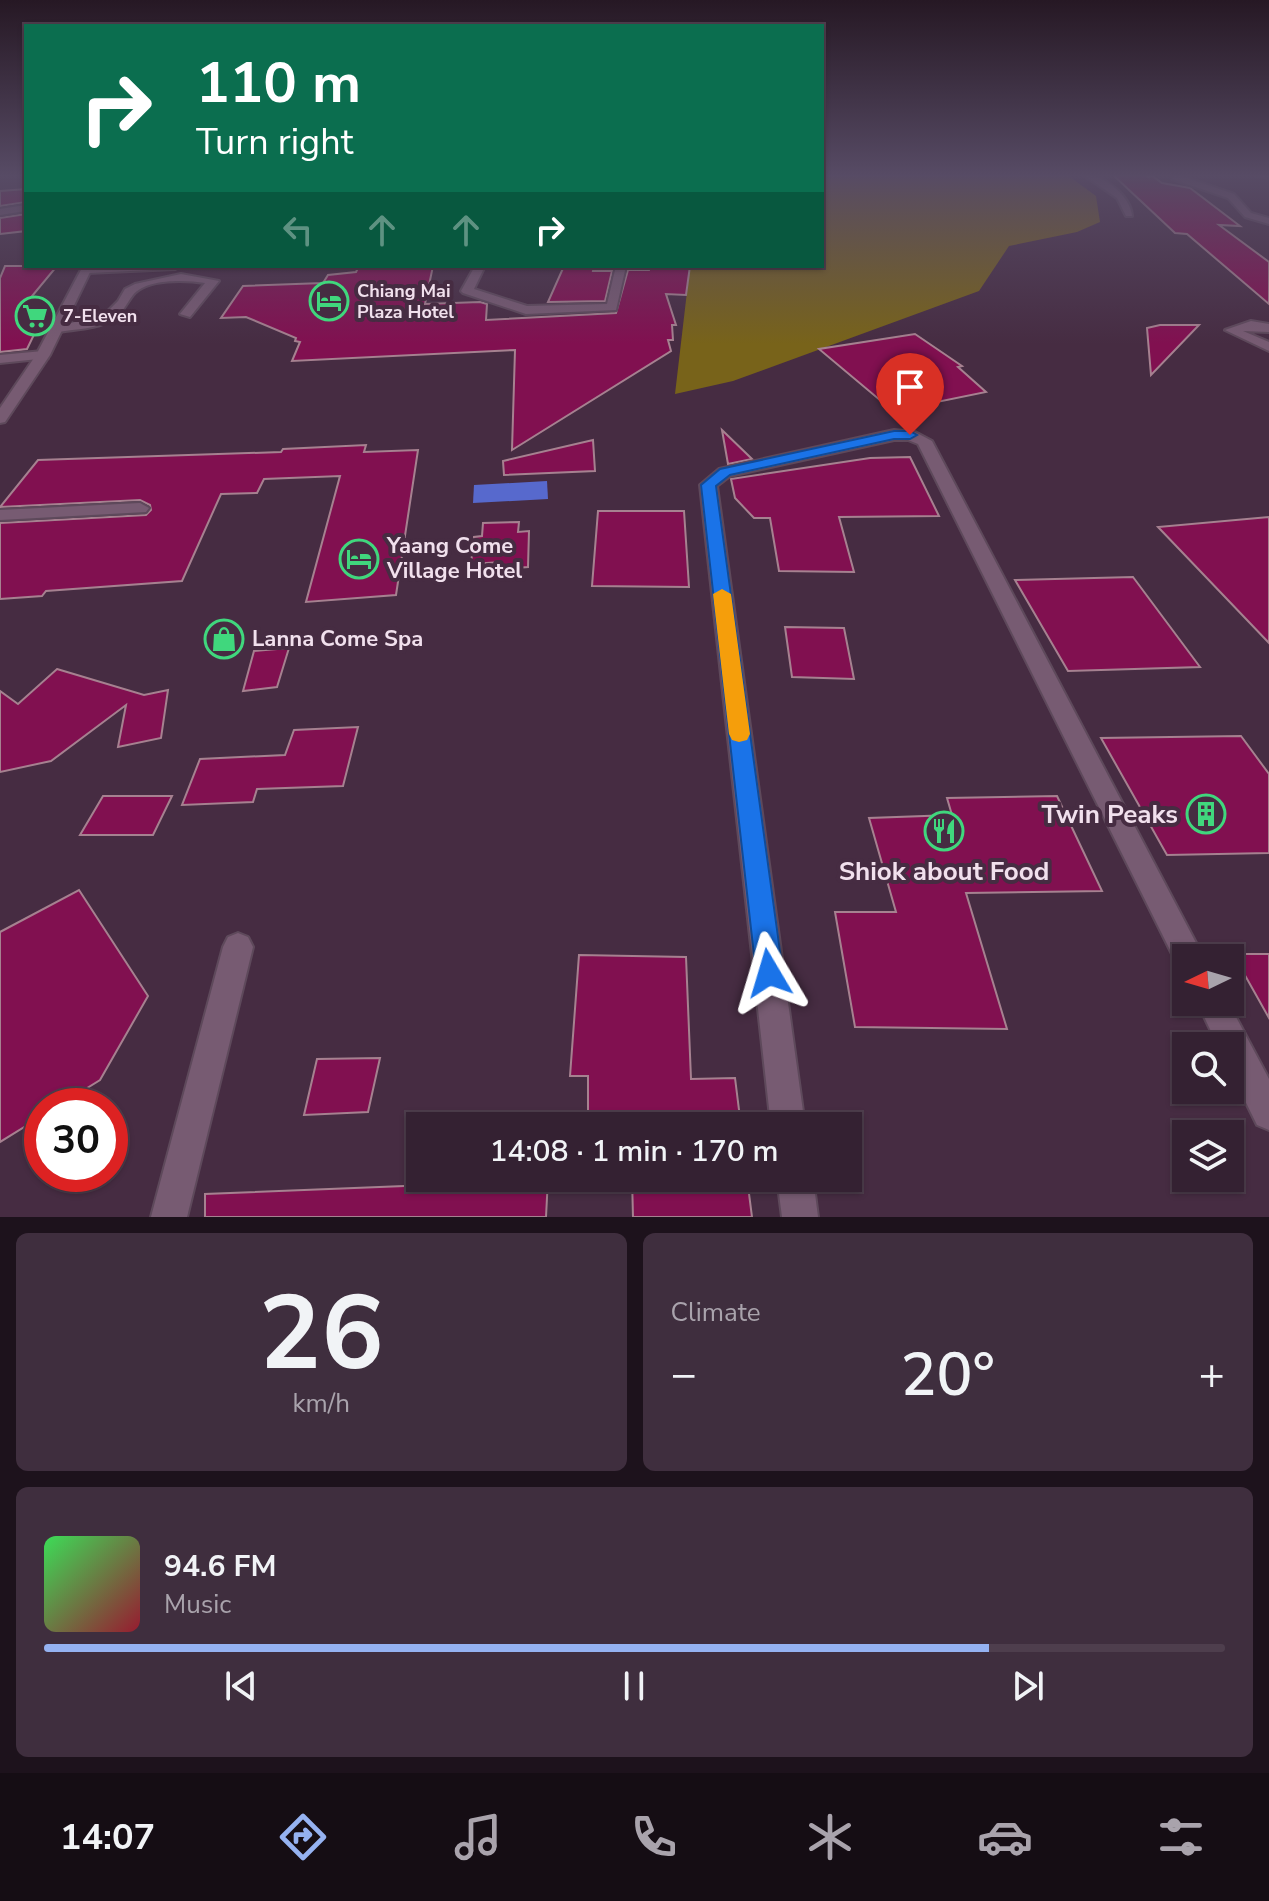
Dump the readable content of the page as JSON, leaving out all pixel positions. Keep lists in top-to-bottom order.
{
  "places": {
    "hotel": ["Chiang Mai Plaza Hotel", "Yaang Come Village Hotel"],
    "supermarket": ["7-Eleven"],
    "shop": ["Lanna Come Spa"],
    "building": ["Twin Peaks"],
    "restaurant": ["Shiok about Food"]
  },
  "north": "left",
  "page": {
    "turn": ["110 m", "Turn right"],
    "limit": "30",
    "trip": "14:08 · 1 min · 170 m",
    "tile": [
      ["26", "km/h"],
      "Climate"
    ],
    "heat": ["−", "20°", "+"],
    "song": ["94.6 FM", "Music"],
    "tabs": "14:07"
  }
}
